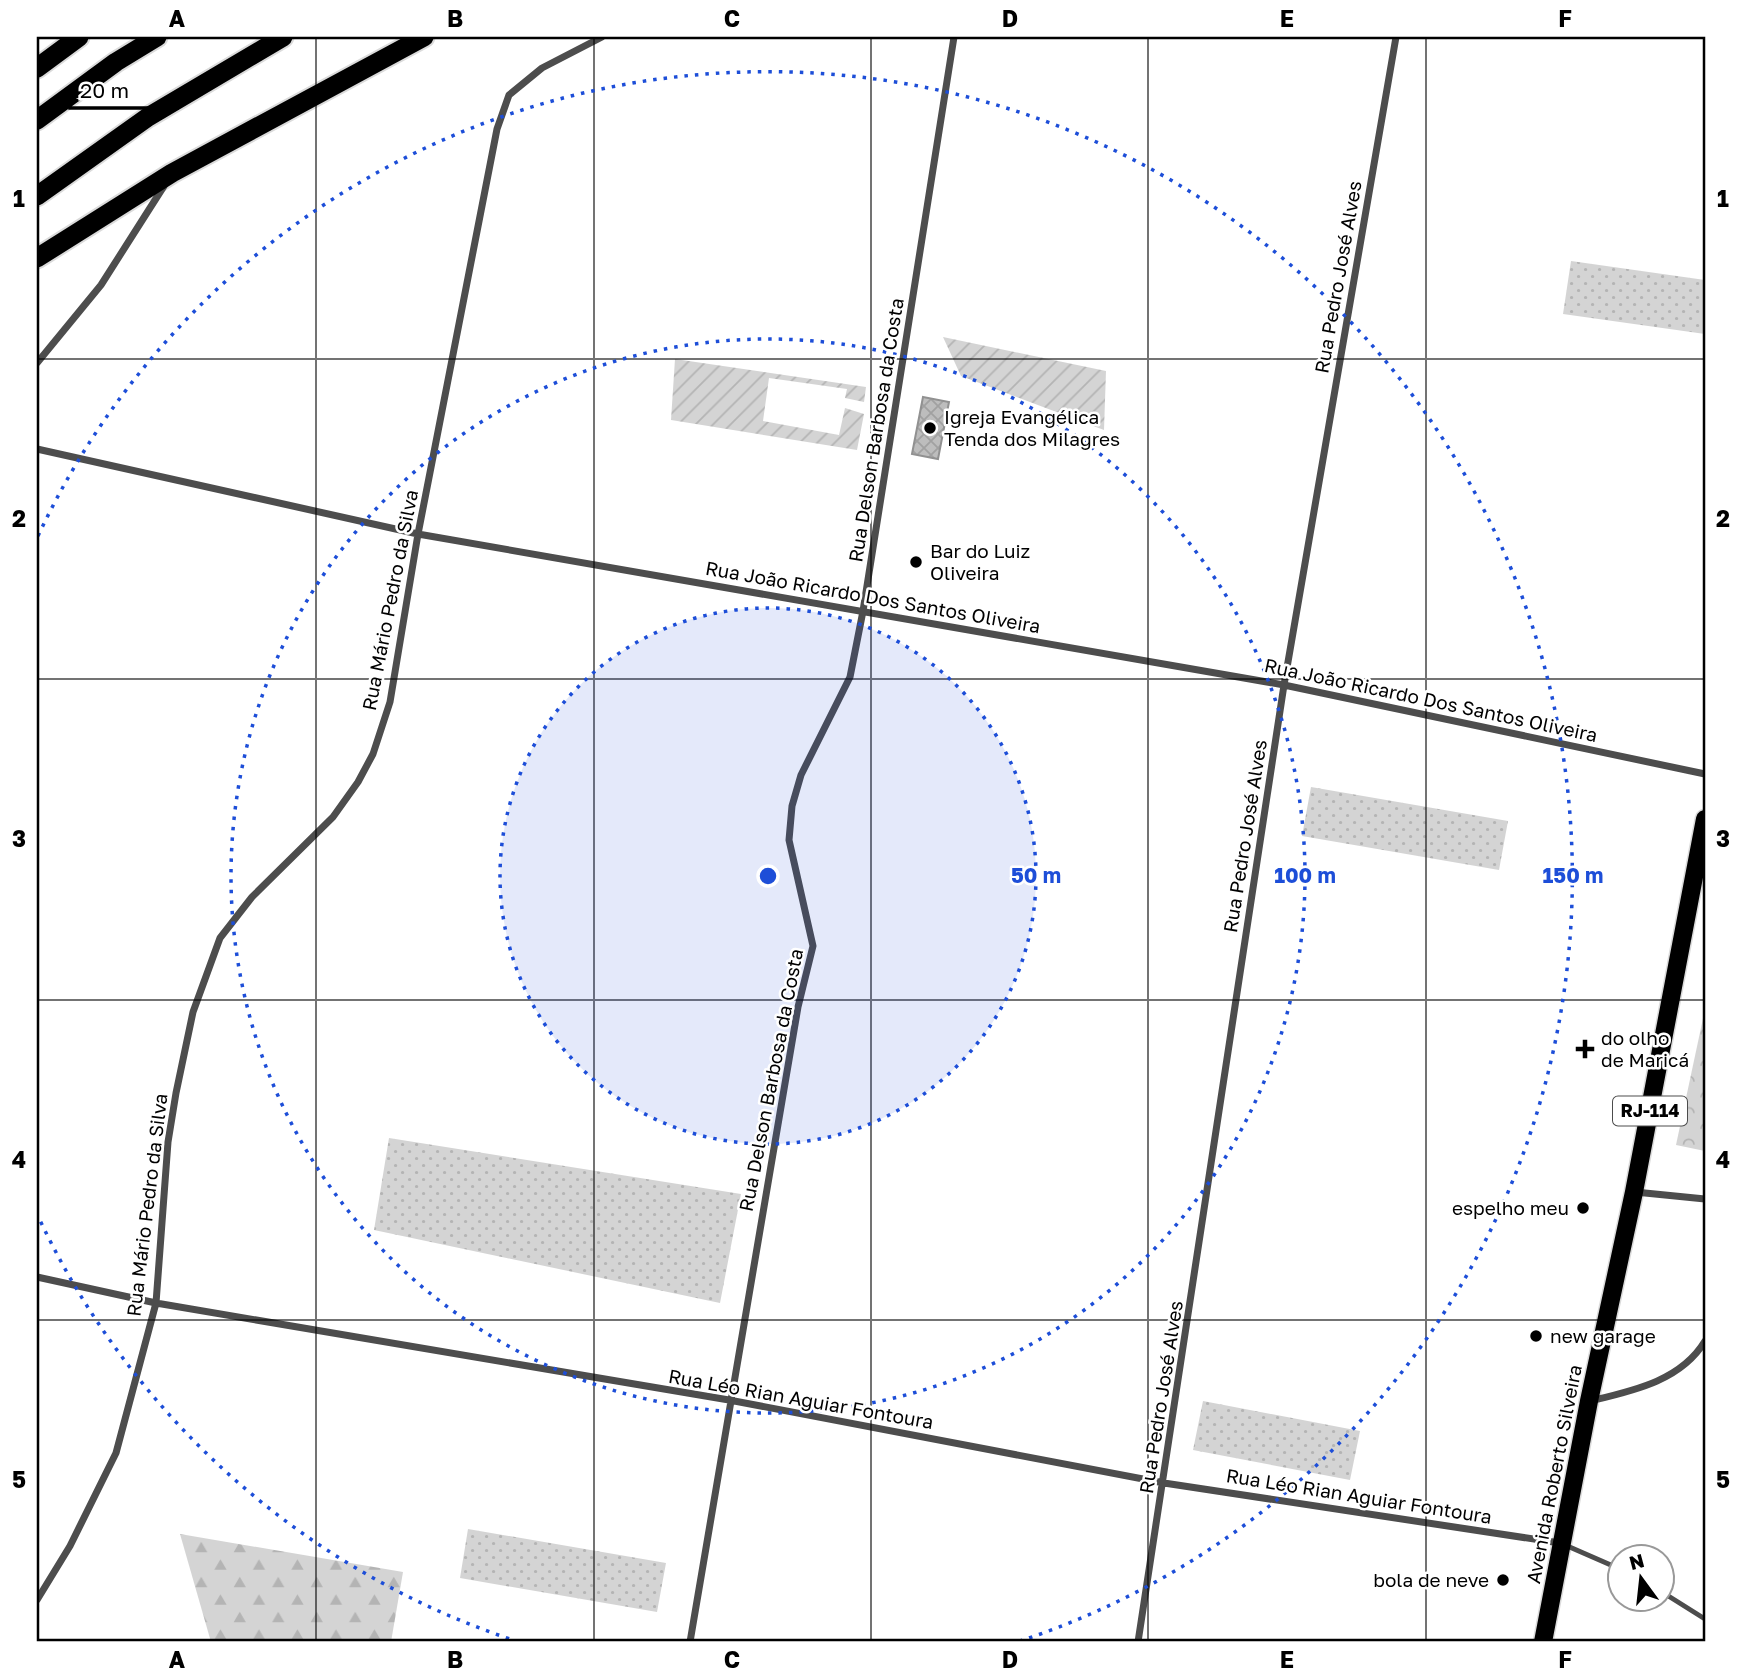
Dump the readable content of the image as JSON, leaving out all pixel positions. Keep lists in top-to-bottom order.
{
  "streets": {
    "main road": ["RJ-114", "Avenida Roberto Silveira"],
    "street": [
      "Rua Pedro José Alves",
      "Rua Delson Barbosa da Costa",
      "Rua João Ricardo Dos Santos Oliveira",
      "Rua Mário Pedro da Silva",
      "Rua Léo Rian Aguiar Fontoura"
    ]
  },
  "crossings": [
    ["Rua Pedro José Alves", "Rua João Ricardo Dos Santos Oliveira"],
    ["Rua Pedro José Alves", "Rua Léo Rian Aguiar Fontoura"],
    ["Rua Delson Barbosa da Costa", "Rua João Ricardo Dos Santos Oliveira"],
    ["Rua Delson Barbosa da Costa", "Rua Léo Rian Aguiar Fontoura"],
    ["Rua João Ricardo Dos Santos Oliveira", "Rua Mário Pedro da Silva"],
    ["Rua Mário Pedro da Silva", "Rua Léo Rian Aguiar Fontoura"],
    ["Rua Léo Rian Aguiar Fontoura", "Avenida Roberto Silveira"]
  ],
  "places": {
    "other": [
      "Igreja Evangélica Tenda dos Milagres",
      "Bar do Luiz Oliveira",
      "espelho meu",
      "new garage",
      "bola de neve"
    ],
    "health": ["do olho de Maricá"]
  },
  "scale_bar": "20 m",
  "north": "top",
  "grid": {
    "columns": [
      "A",
      "B",
      "C",
      "D",
      "E",
      "F"
    ],
    "rows": [
      "1",
      "2",
      "3",
      "4",
      "5"
    ]
  },
  "rings": ["50 m", "100 m", "150 m"]
}
